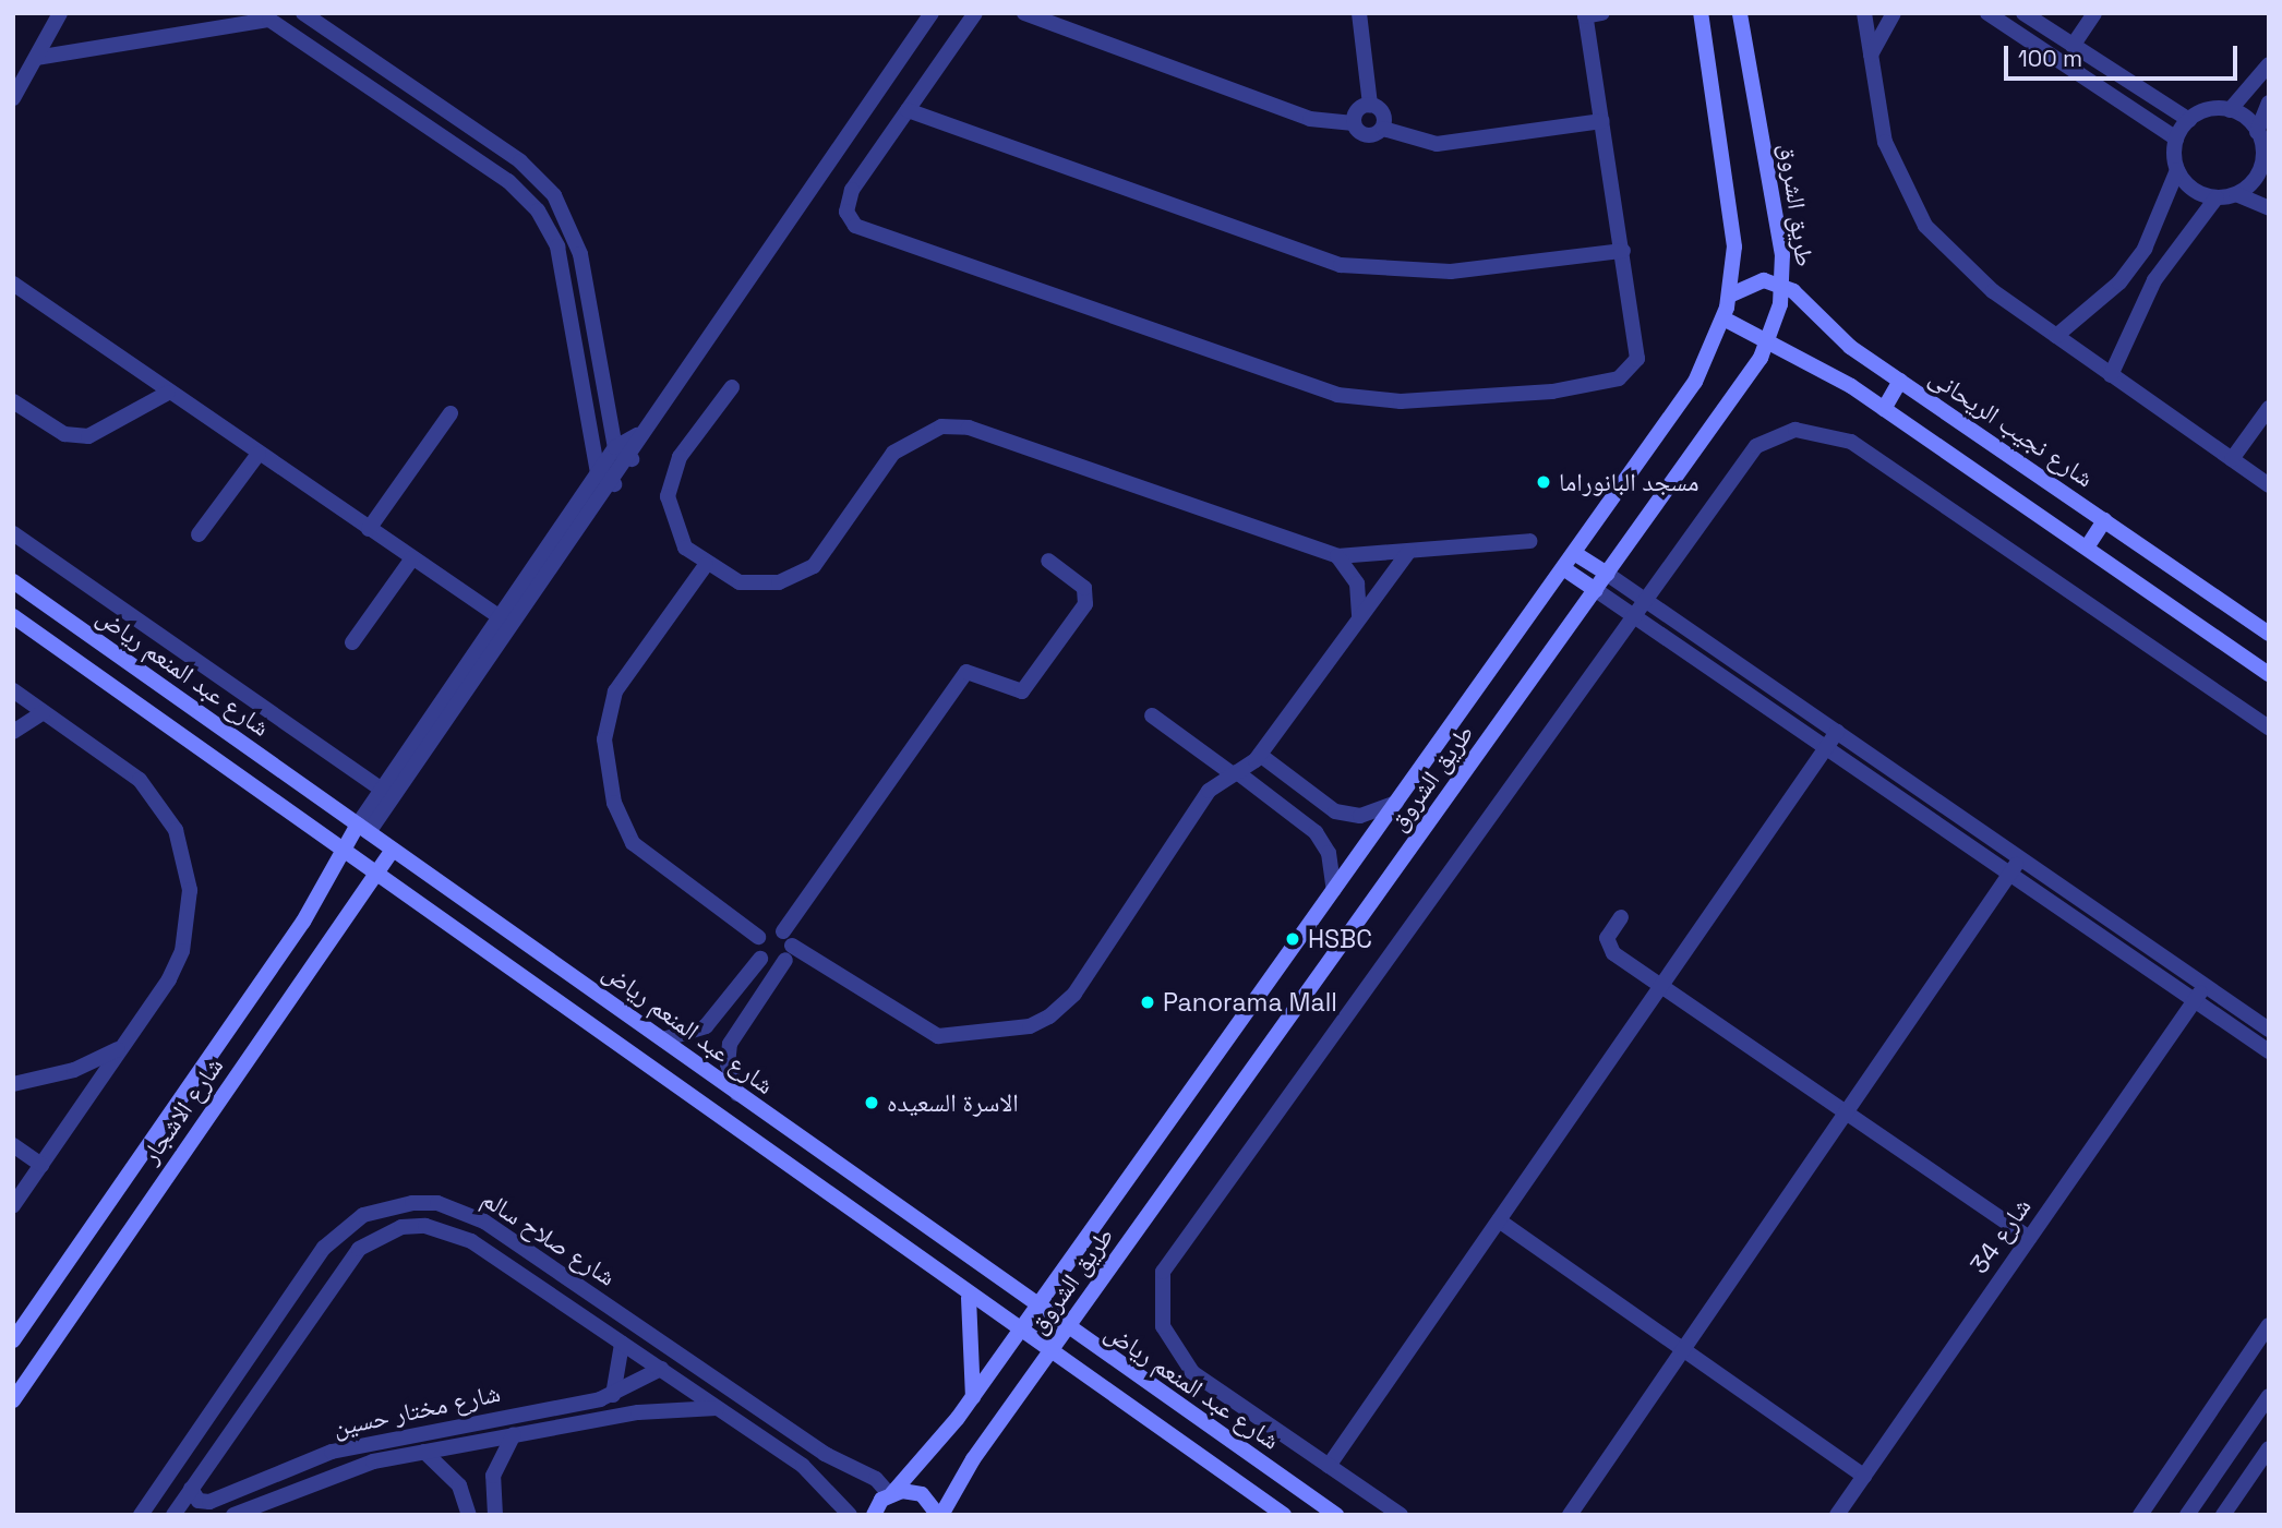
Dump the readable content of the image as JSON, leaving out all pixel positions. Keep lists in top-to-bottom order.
{
  "streets": {
    "street": [
      "طريق الشروق",
      "شارع نجيب الريحانى",
      "شارع عبد المنعم رياض",
      "شارع الاشجار",
      "شارع 34",
      "شارع صلاح سالم",
      "شارع مختار حسين"
    ]
  },
  "crossings": [
    ["طريق الشروق", "شارع نجيب الريحانى"],
    ["طريق الشروق", "شارع عبد المنعم رياض"],
    ["طريق الشروق", "شارع صلاح سالم"],
    ["شارع عبد المنعم رياض", "شارع الاشجار"],
    ["شارع صلاح سالم", "شارع مختار حسين"]
  ],
  "places": [
    "مسجد البانوراما",
    "HSBC",
    "Panorama Mall",
    "الاسرة السعيده"
  ],
  "scale_bar": "100 m"
}
